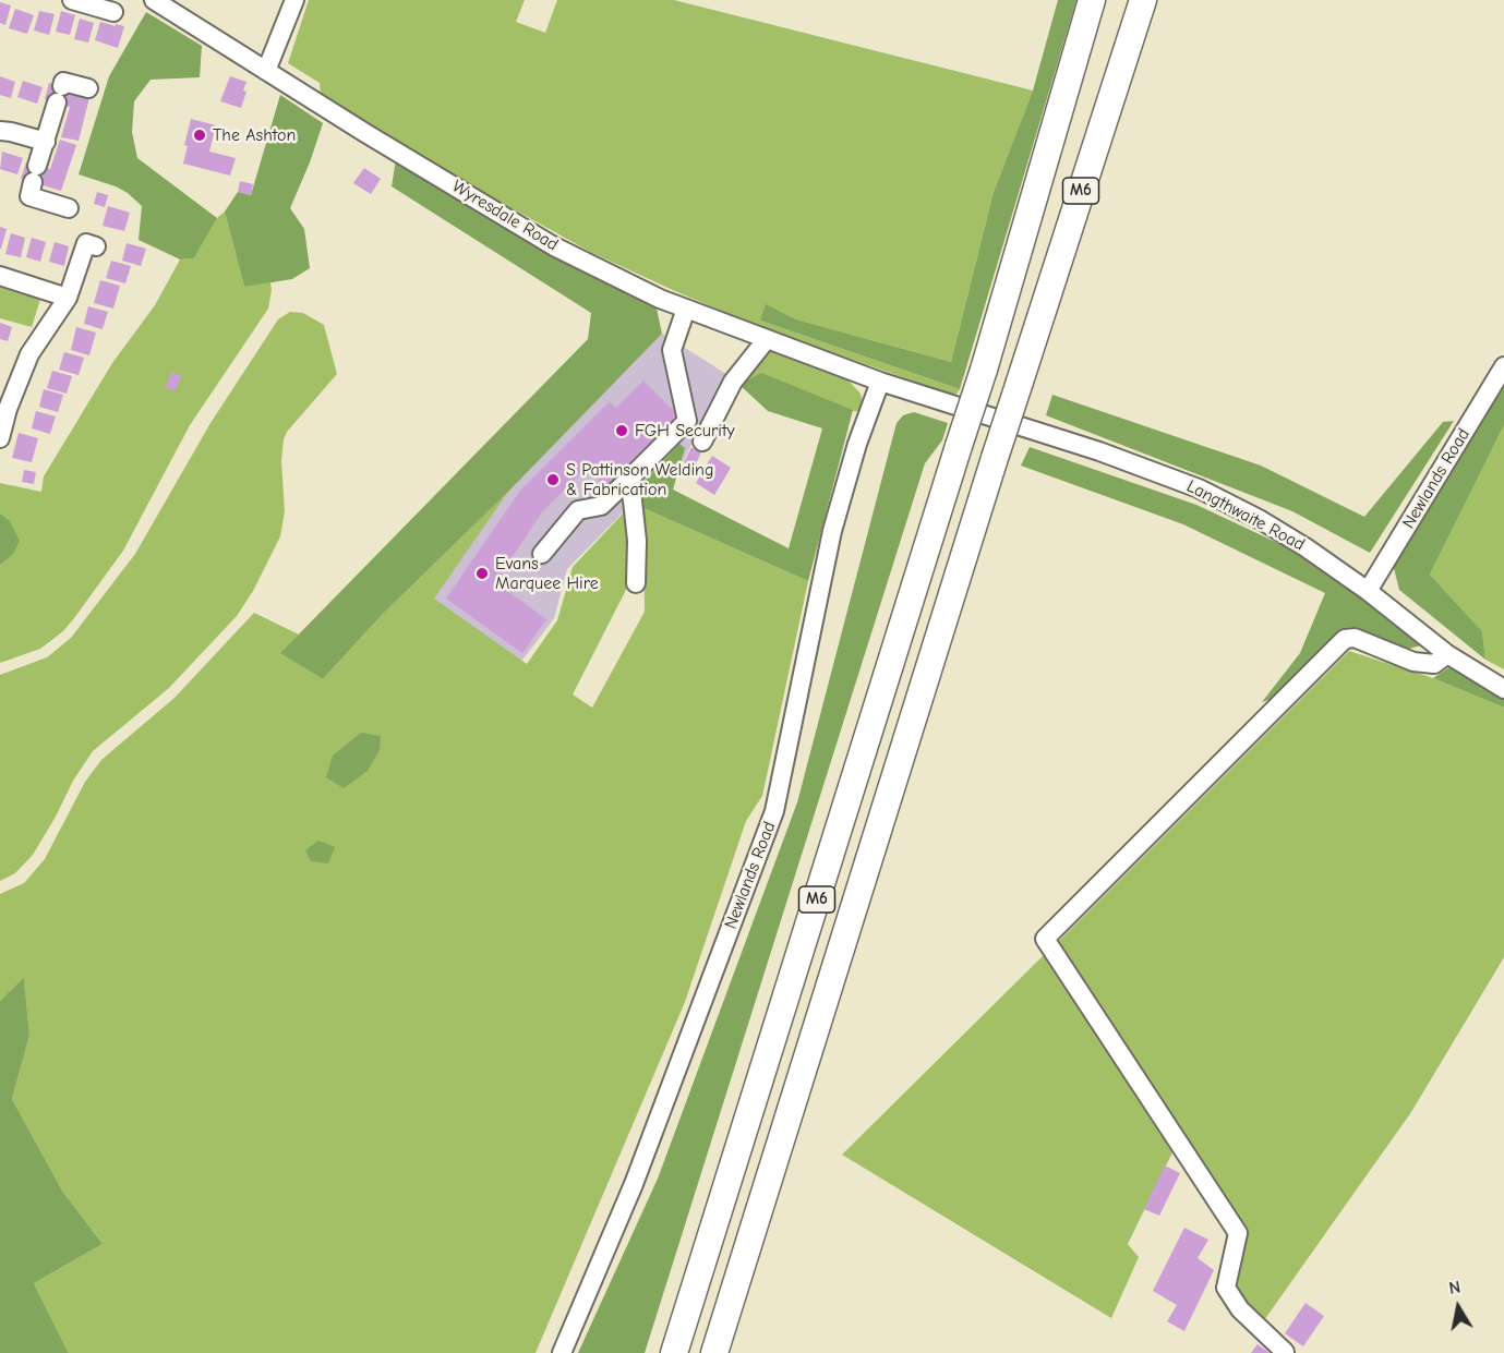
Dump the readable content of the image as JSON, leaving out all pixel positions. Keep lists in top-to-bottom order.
{
  "streets": {
    "highway": ["M6"],
    "street": ["Wyresdale Road", "Newlands Road", "Langthwaite Road"]
  },
  "crossings": [
    ["Wyresdale Road", "Newlands Road"],
    ["Wyresdale Road", "Langthwaite Road"],
    ["Newlands Road", "Langthwaite Road"]
  ],
  "places": [
    "The Ashton",
    "FGH Security",
    "S Pattinson Welding & Fabrication",
    "Evans Marquee Hire"
  ],
  "north": "top"
}
